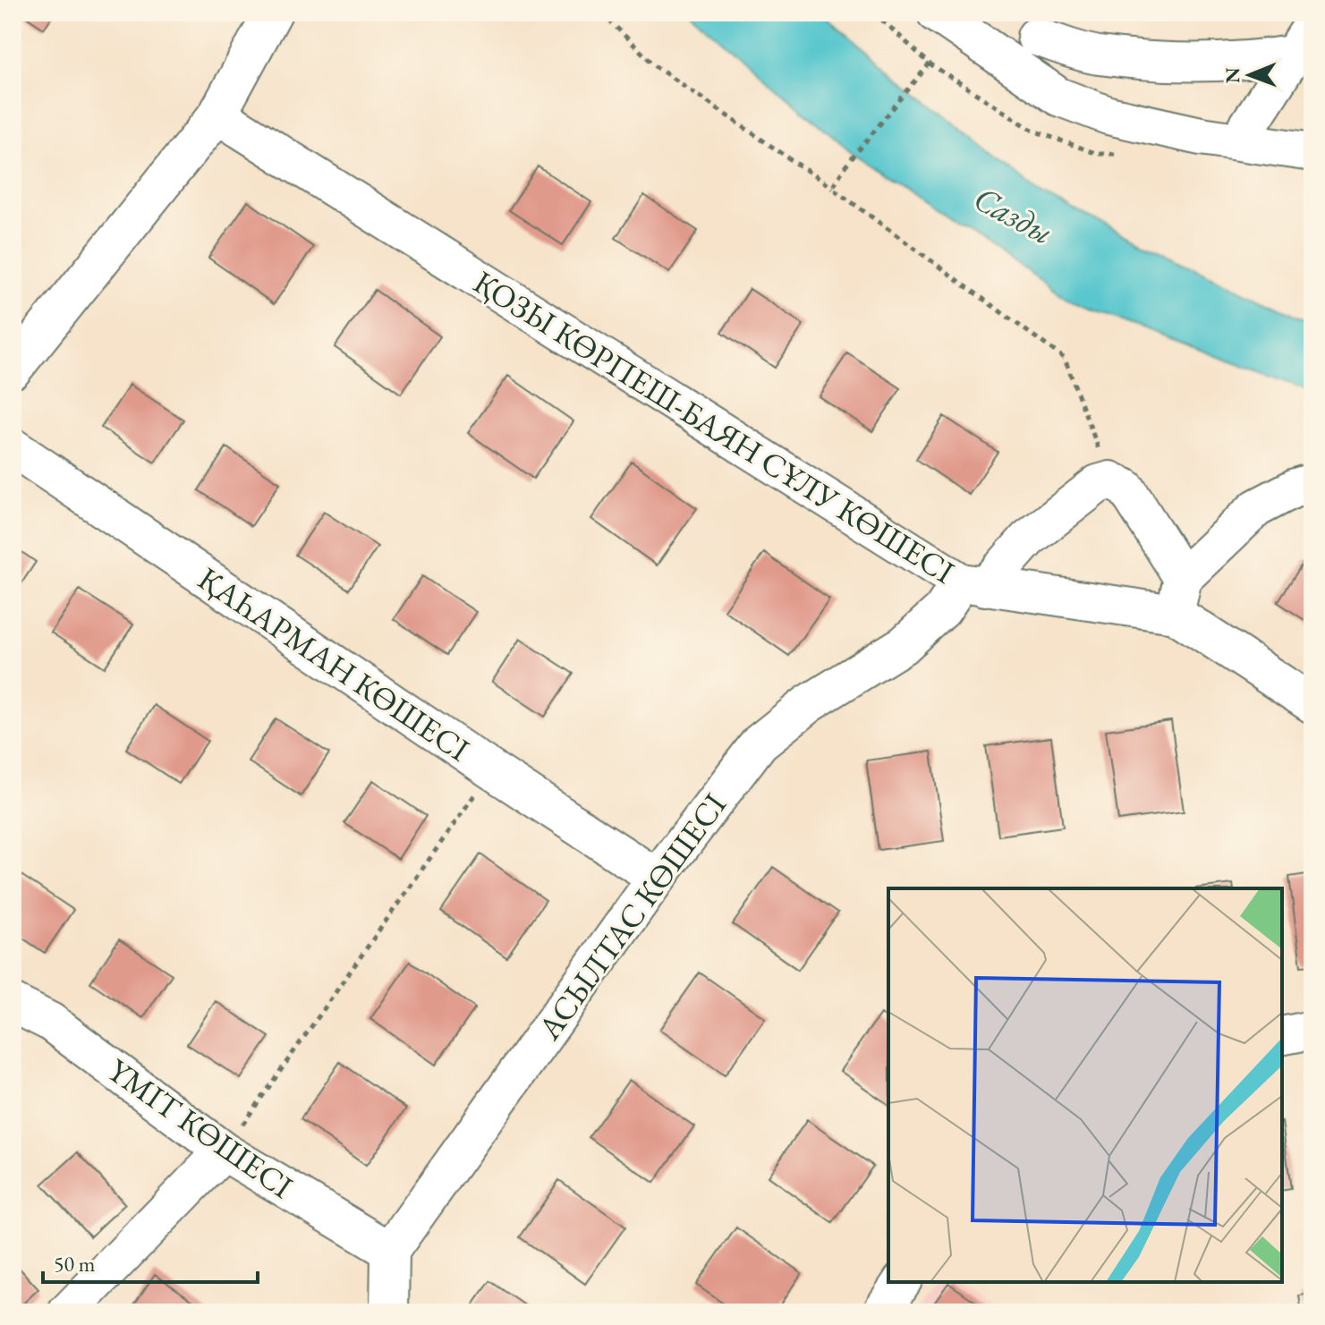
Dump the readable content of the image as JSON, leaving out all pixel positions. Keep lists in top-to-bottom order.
{
  "streets": {
    "street": [
      "ҚОЗЫ КӨРПЕШ-БАЯН СҰЛУ КӨШЕСІ",
      "ҚАҺАРМАН КӨШЕСІ",
      "АСЫЛТАС КӨШЕСІ",
      "ҮМІТ КӨШЕСІ"
    ]
  },
  "crossings": [
    ["ҚОЗЫ КӨРПЕШ-БАЯН СҰЛУ КӨШЕСІ", "АСЫЛТАС КӨШЕСІ"],
    ["ҚАҺАРМАН КӨШЕСІ", "АСЫЛТАС КӨШЕСІ"],
    ["АСЫЛТАС КӨШЕСІ", "ҮМІТ КӨШЕСІ"]
  ],
  "water": ["Сазды"],
  "scale_bar": "50 m",
  "north": "left"
}
